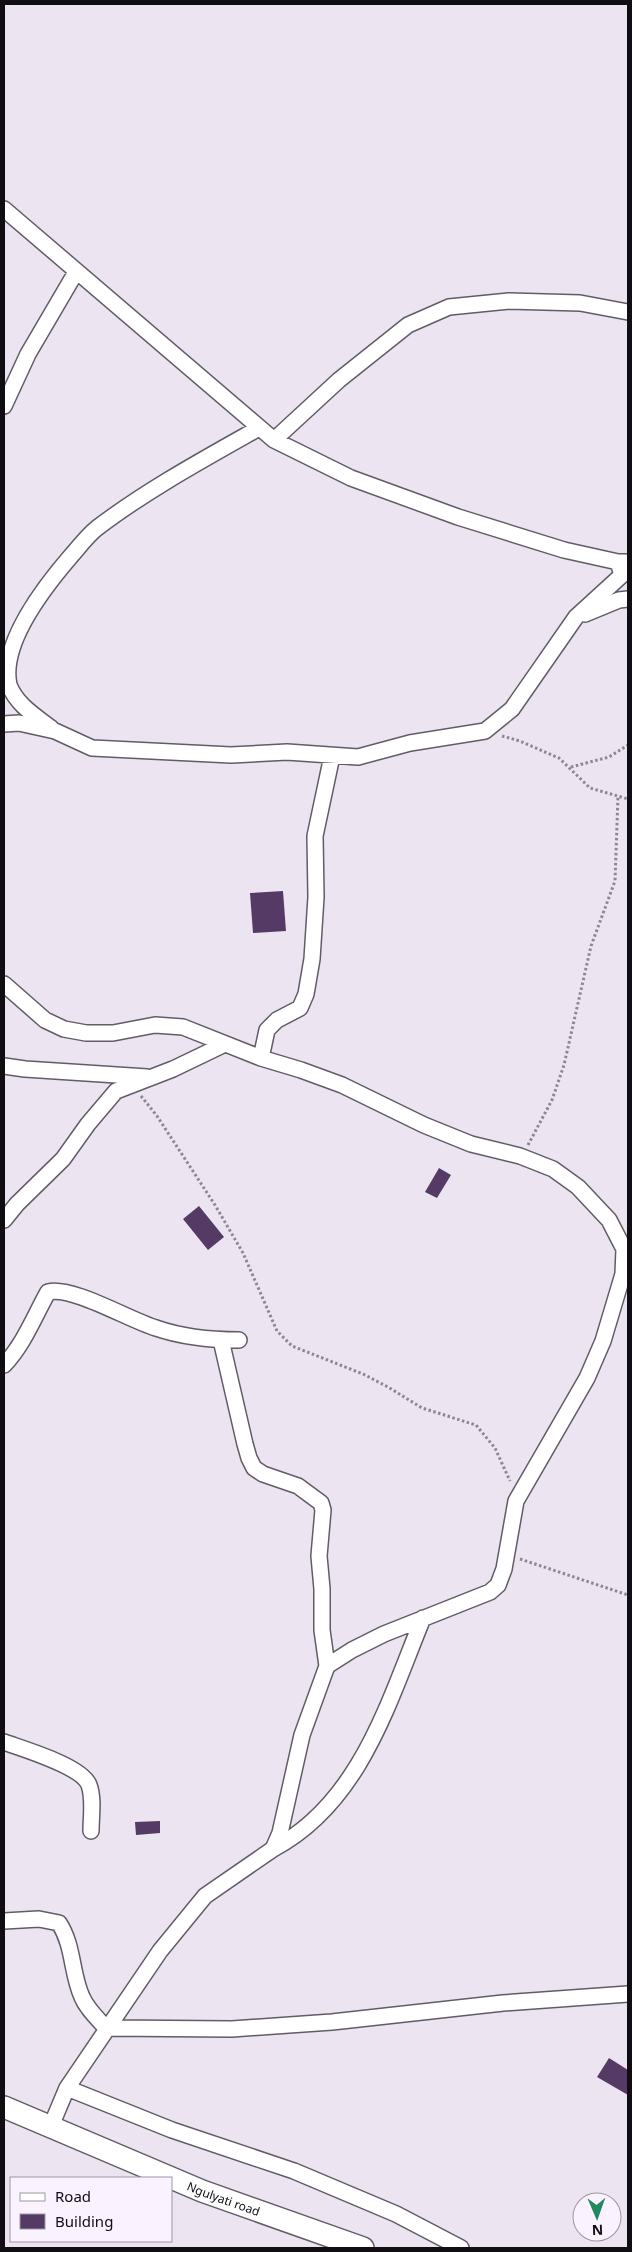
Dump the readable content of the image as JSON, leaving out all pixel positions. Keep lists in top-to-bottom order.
{
  "streets": {
    "main road": ["Ngulyati road"]
  },
  "legend": ["Road", "Building"],
  "north": "bottom"
}
